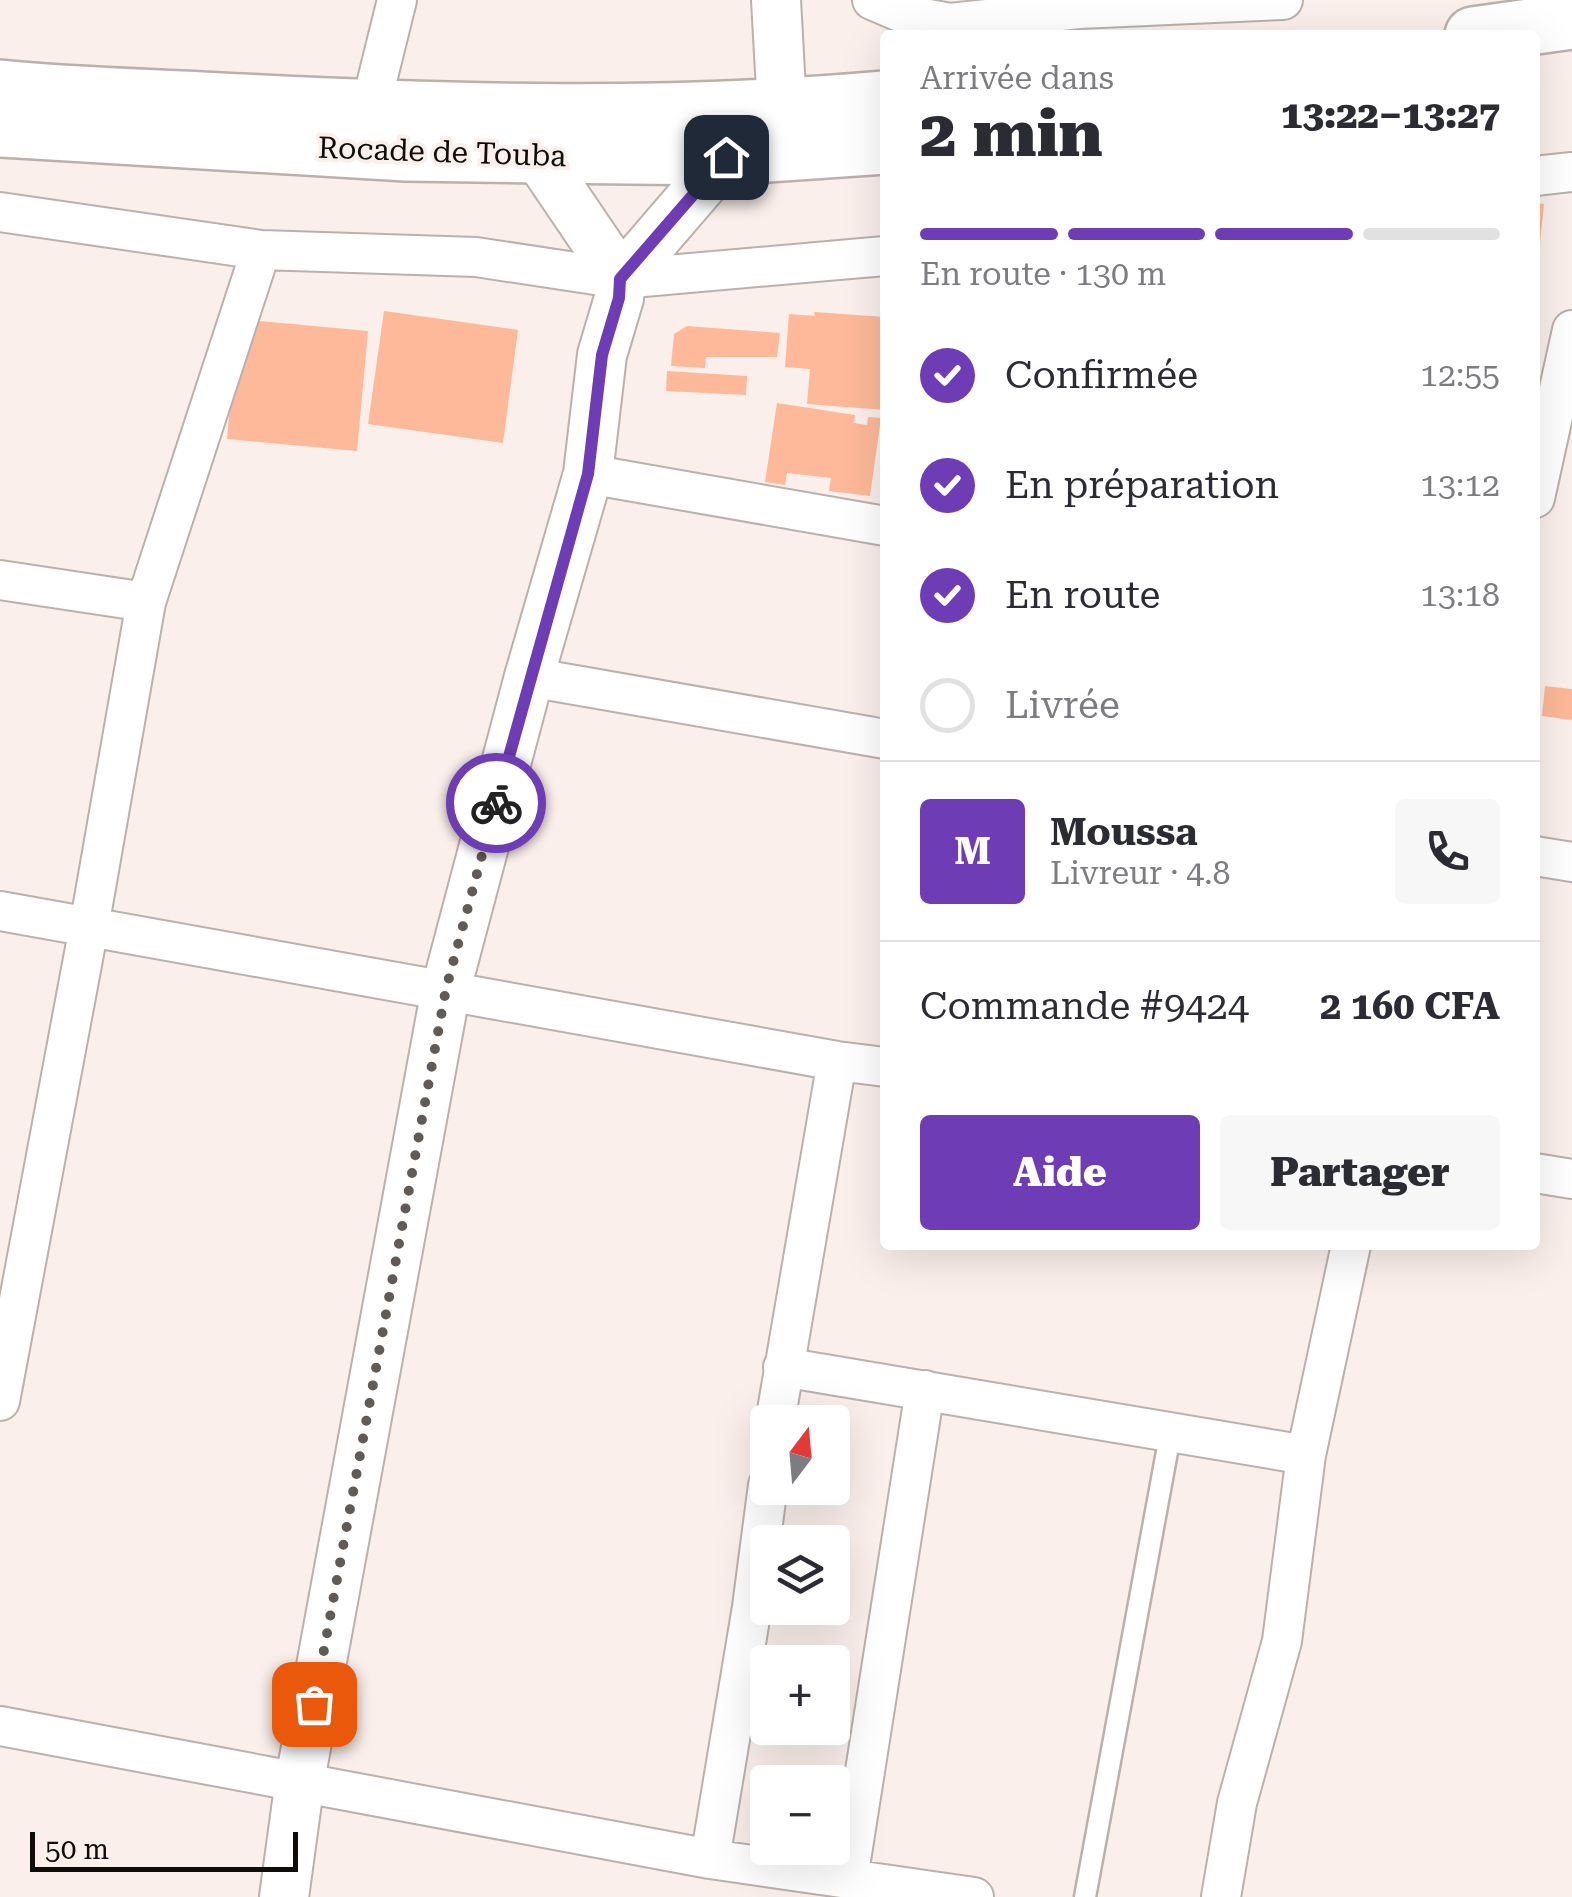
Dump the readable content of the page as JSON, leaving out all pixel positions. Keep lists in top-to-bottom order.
{
  "streets": {
    "main road": ["Rocade de Touba"]
  },
  "scale_bar": "50 m",
  "north": "top",
  "page": {
    "heading": ["2 min", "Arrivée dans", "13:22–13:27"],
    "panel": [
      "Moussa",
      "Livreur · 4.8",
      "Commande #9424",
      "2 160 CFA"
    ],
    "bar": "En route · 130 m",
    "list": [
      ["Confirmée", "12:55"],
      ["En préparation", "13:12"],
      ["En route", "13:18"],
      "Livrée"
    ],
    "round": "M",
    "buttons": ["Aide", "Partager"],
    "map_buttons": ["+", "−"],
    "scale": "50 m"
  }
}
